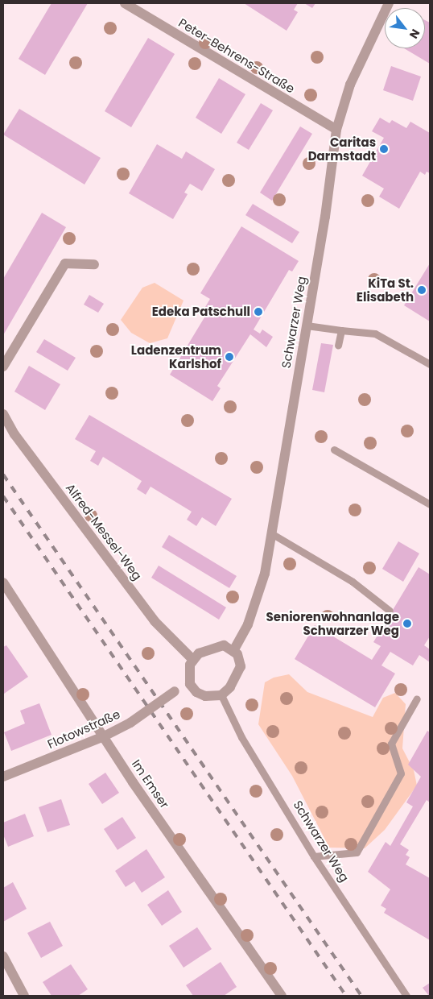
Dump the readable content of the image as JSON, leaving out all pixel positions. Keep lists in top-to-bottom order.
{
  "streets": {
    "street": [
      "Peter-Behrens-Straße",
      "Schwarzer Weg",
      "Alfred-Messel-Weg",
      "Flotowstraße",
      "Im Emser"
    ]
  },
  "crossings": [
    ["Peter-Behrens-Straße", "Schwarzer Weg"],
    ["Schwarzer Weg", "Alfred-Messel-Weg"],
    ["Schwarzer Weg", "Flotowstraße"],
    ["Alfred-Messel-Weg", "Flotowstraße"],
    ["Flotowstraße", "Im Emser"]
  ],
  "places": [
    "Caritas Darmstadt",
    "KiTa St. Elisabeth",
    "Edeka Patschull",
    "Ladenzentrum Karlshof",
    "Seniorenwohnanlage Schwarzer Weg"
  ],
  "north": "bottom right"
}
